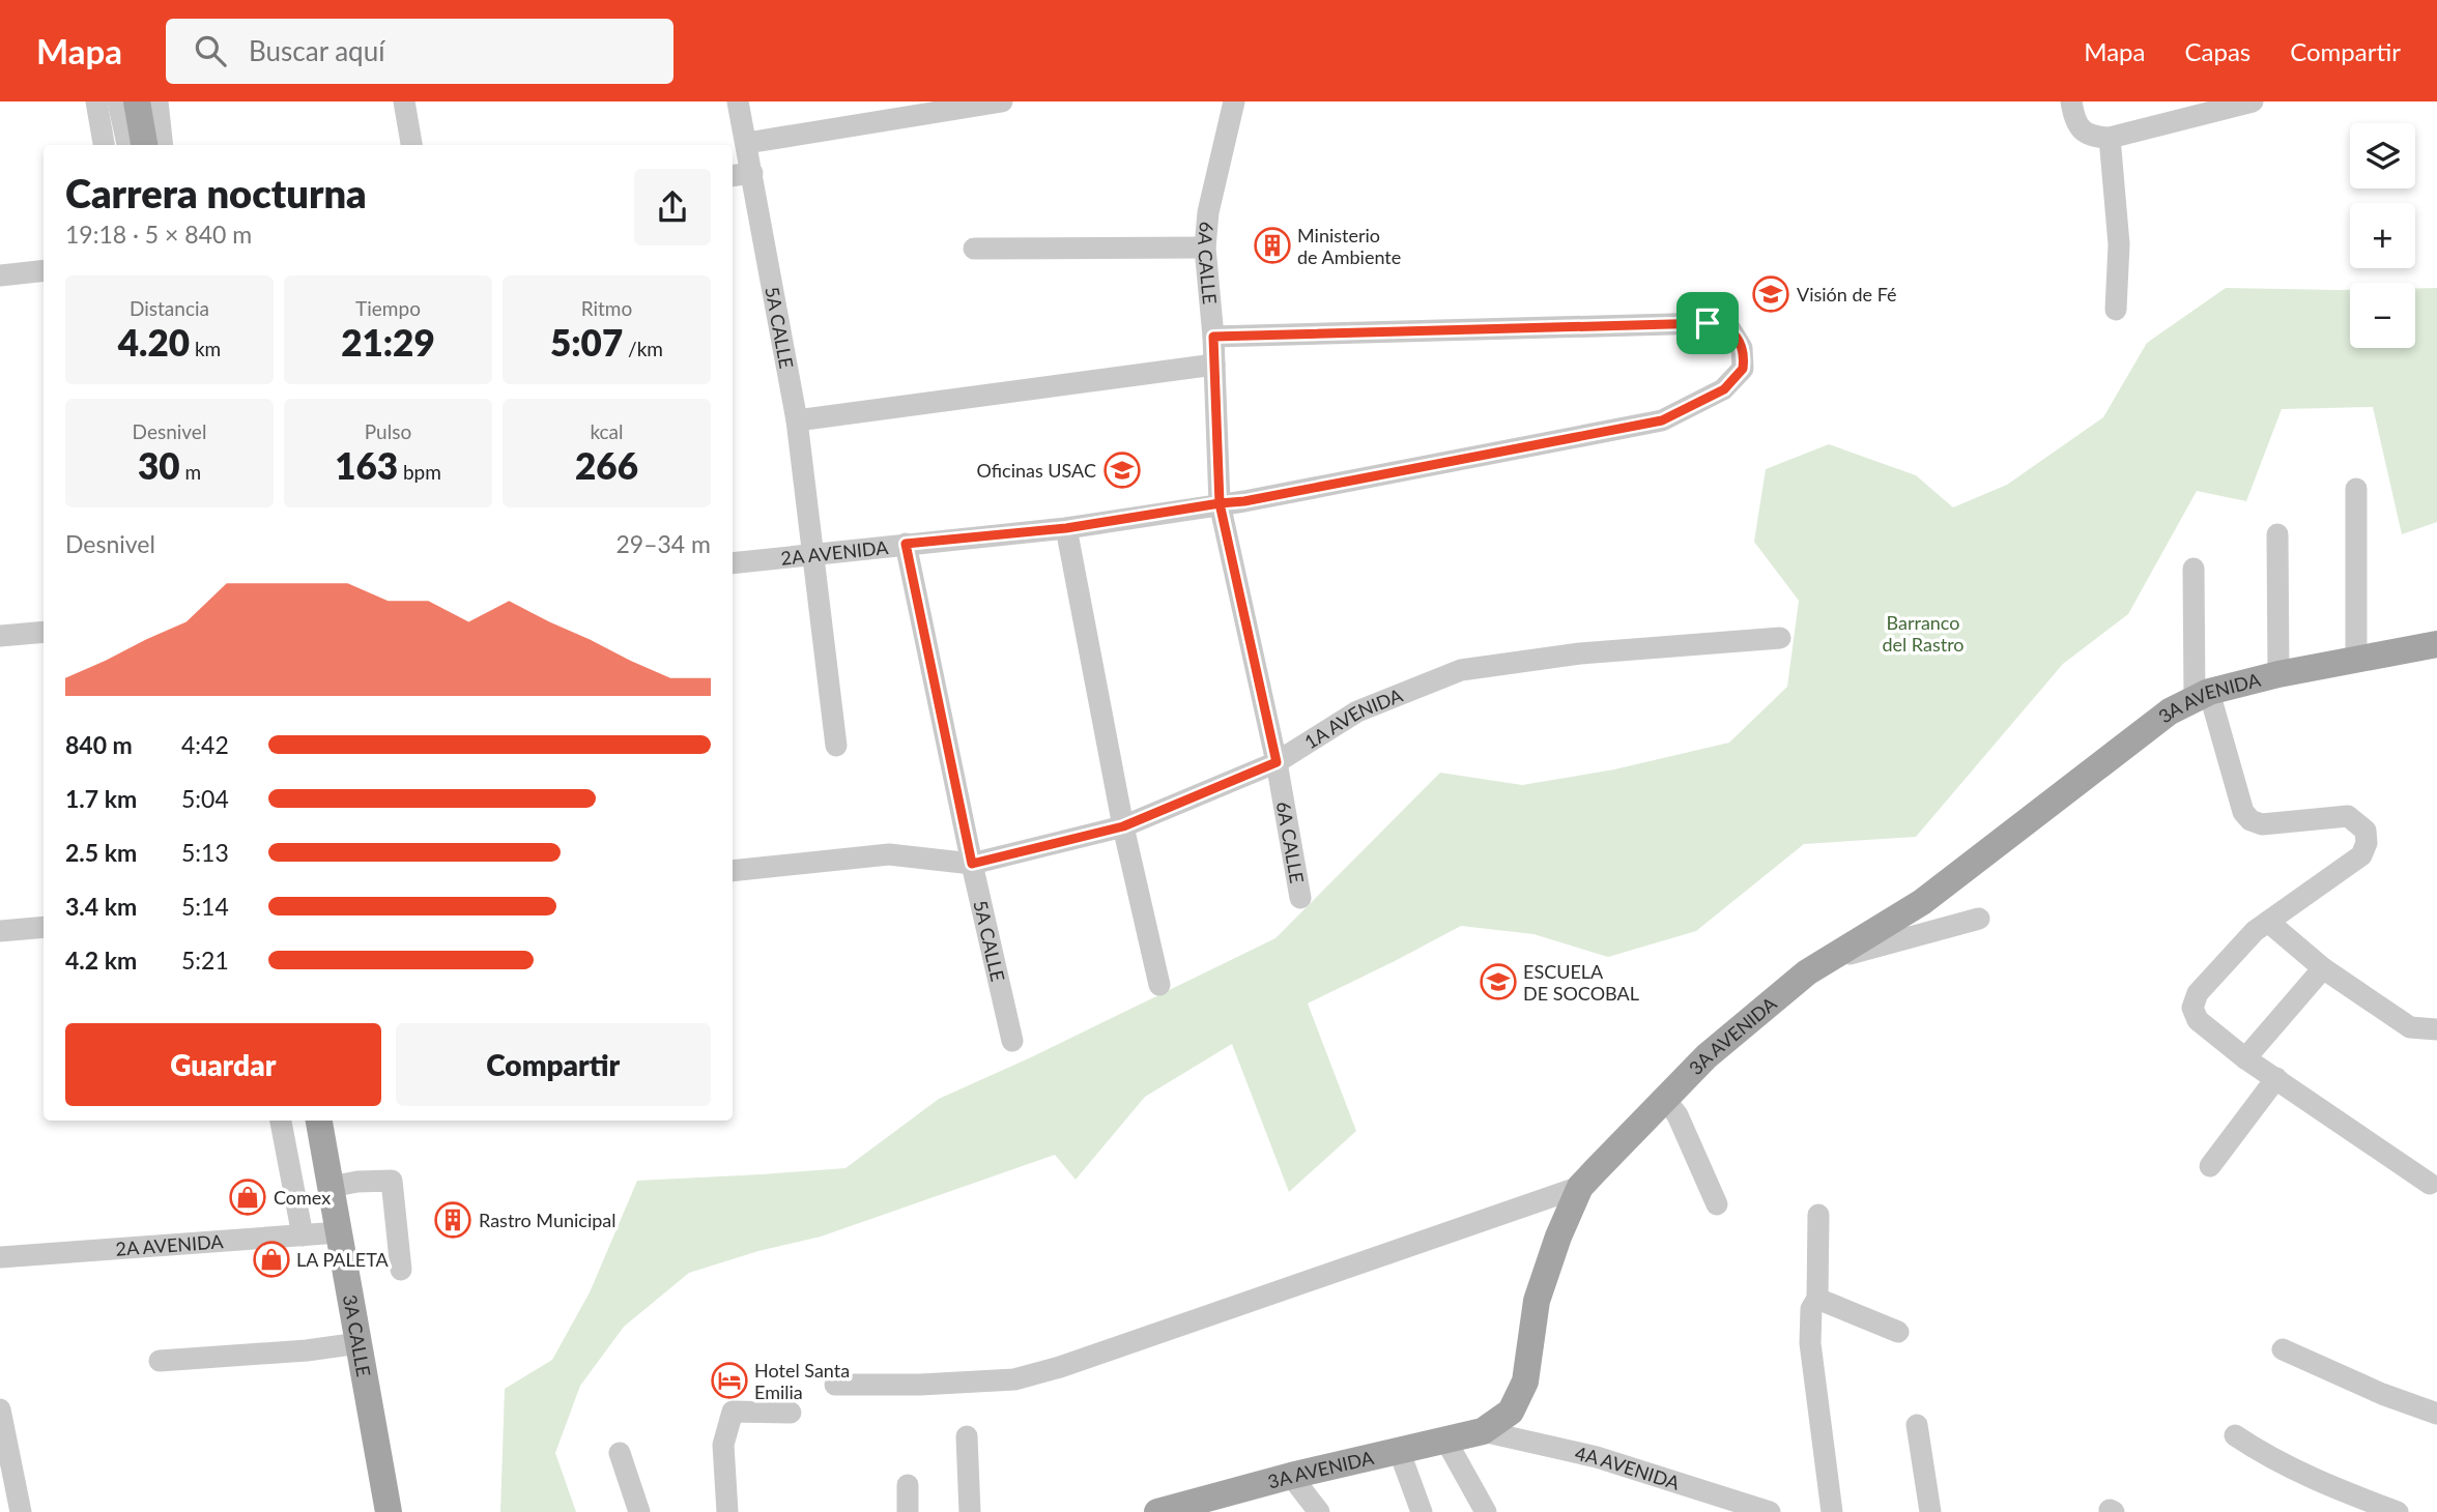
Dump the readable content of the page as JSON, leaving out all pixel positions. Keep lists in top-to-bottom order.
{
  "streets": {
    "main road": ["3A AVENIDA", "3A CALLE"],
    "street": [
      "6A CALLE",
      "5A CALLE",
      "2A AVENIDA",
      "1A AVENIDA",
      "4A AVENIDA"
    ]
  },
  "crossings": [
    ["6A CALLE", "2A AVENIDA"],
    ["6A CALLE", "1A AVENIDA"],
    ["5A CALLE", "2A AVENIDA"],
    ["5A CALLE", "1A AVENIDA"],
    ["2A AVENIDA", "3A CALLE"],
    ["3A AVENIDA", "4A AVENIDA"]
  ],
  "parks": ["Barranco del Rastro"],
  "places": {
    "building": ["Ministerio de Ambiente", "Rastro Municipal"],
    "school or university": ["Visión de Fé", "Oficinas USAC", "ESCUELA DE SOCOBAL"],
    "shop": ["Comex", "LA PALETA"],
    "hotel": ["Hotel Santa Emilia"]
  },
  "page": {
    "header": "Mapa",
    "search": "Buscar aquí",
    "nav": ["Mapa", "Capas", "Compartir"],
    "map_buttons": ["+", "−"],
    "heading": ["Carrera nocturna", "19:18 · 5 × 840 m"],
    "stats": [
      ["Distancia", "4.20 km"],
      ["Tiempo", "21:29"],
      ["Ritmo", "5:07 /km"],
      ["Desnivel", "30 m"],
      ["Pulso", "163 bpm"],
      ["kcal", "266"]
    ],
    "chart": ["Desnivel", "29–34 m"],
    "list": [
      {
        "name": "840 m",
        "note": "4:42"
      },
      {
        "name": "1.7 km",
        "note": "5:04"
      },
      {
        "name": "2.5 km",
        "note": "5:13"
      },
      {
        "name": "3.4 km",
        "note": "5:14"
      },
      {
        "name": "4.2 km",
        "note": "5:21"
      }
    ],
    "buttons": ["Guardar", "Compartir"]
  }
}
